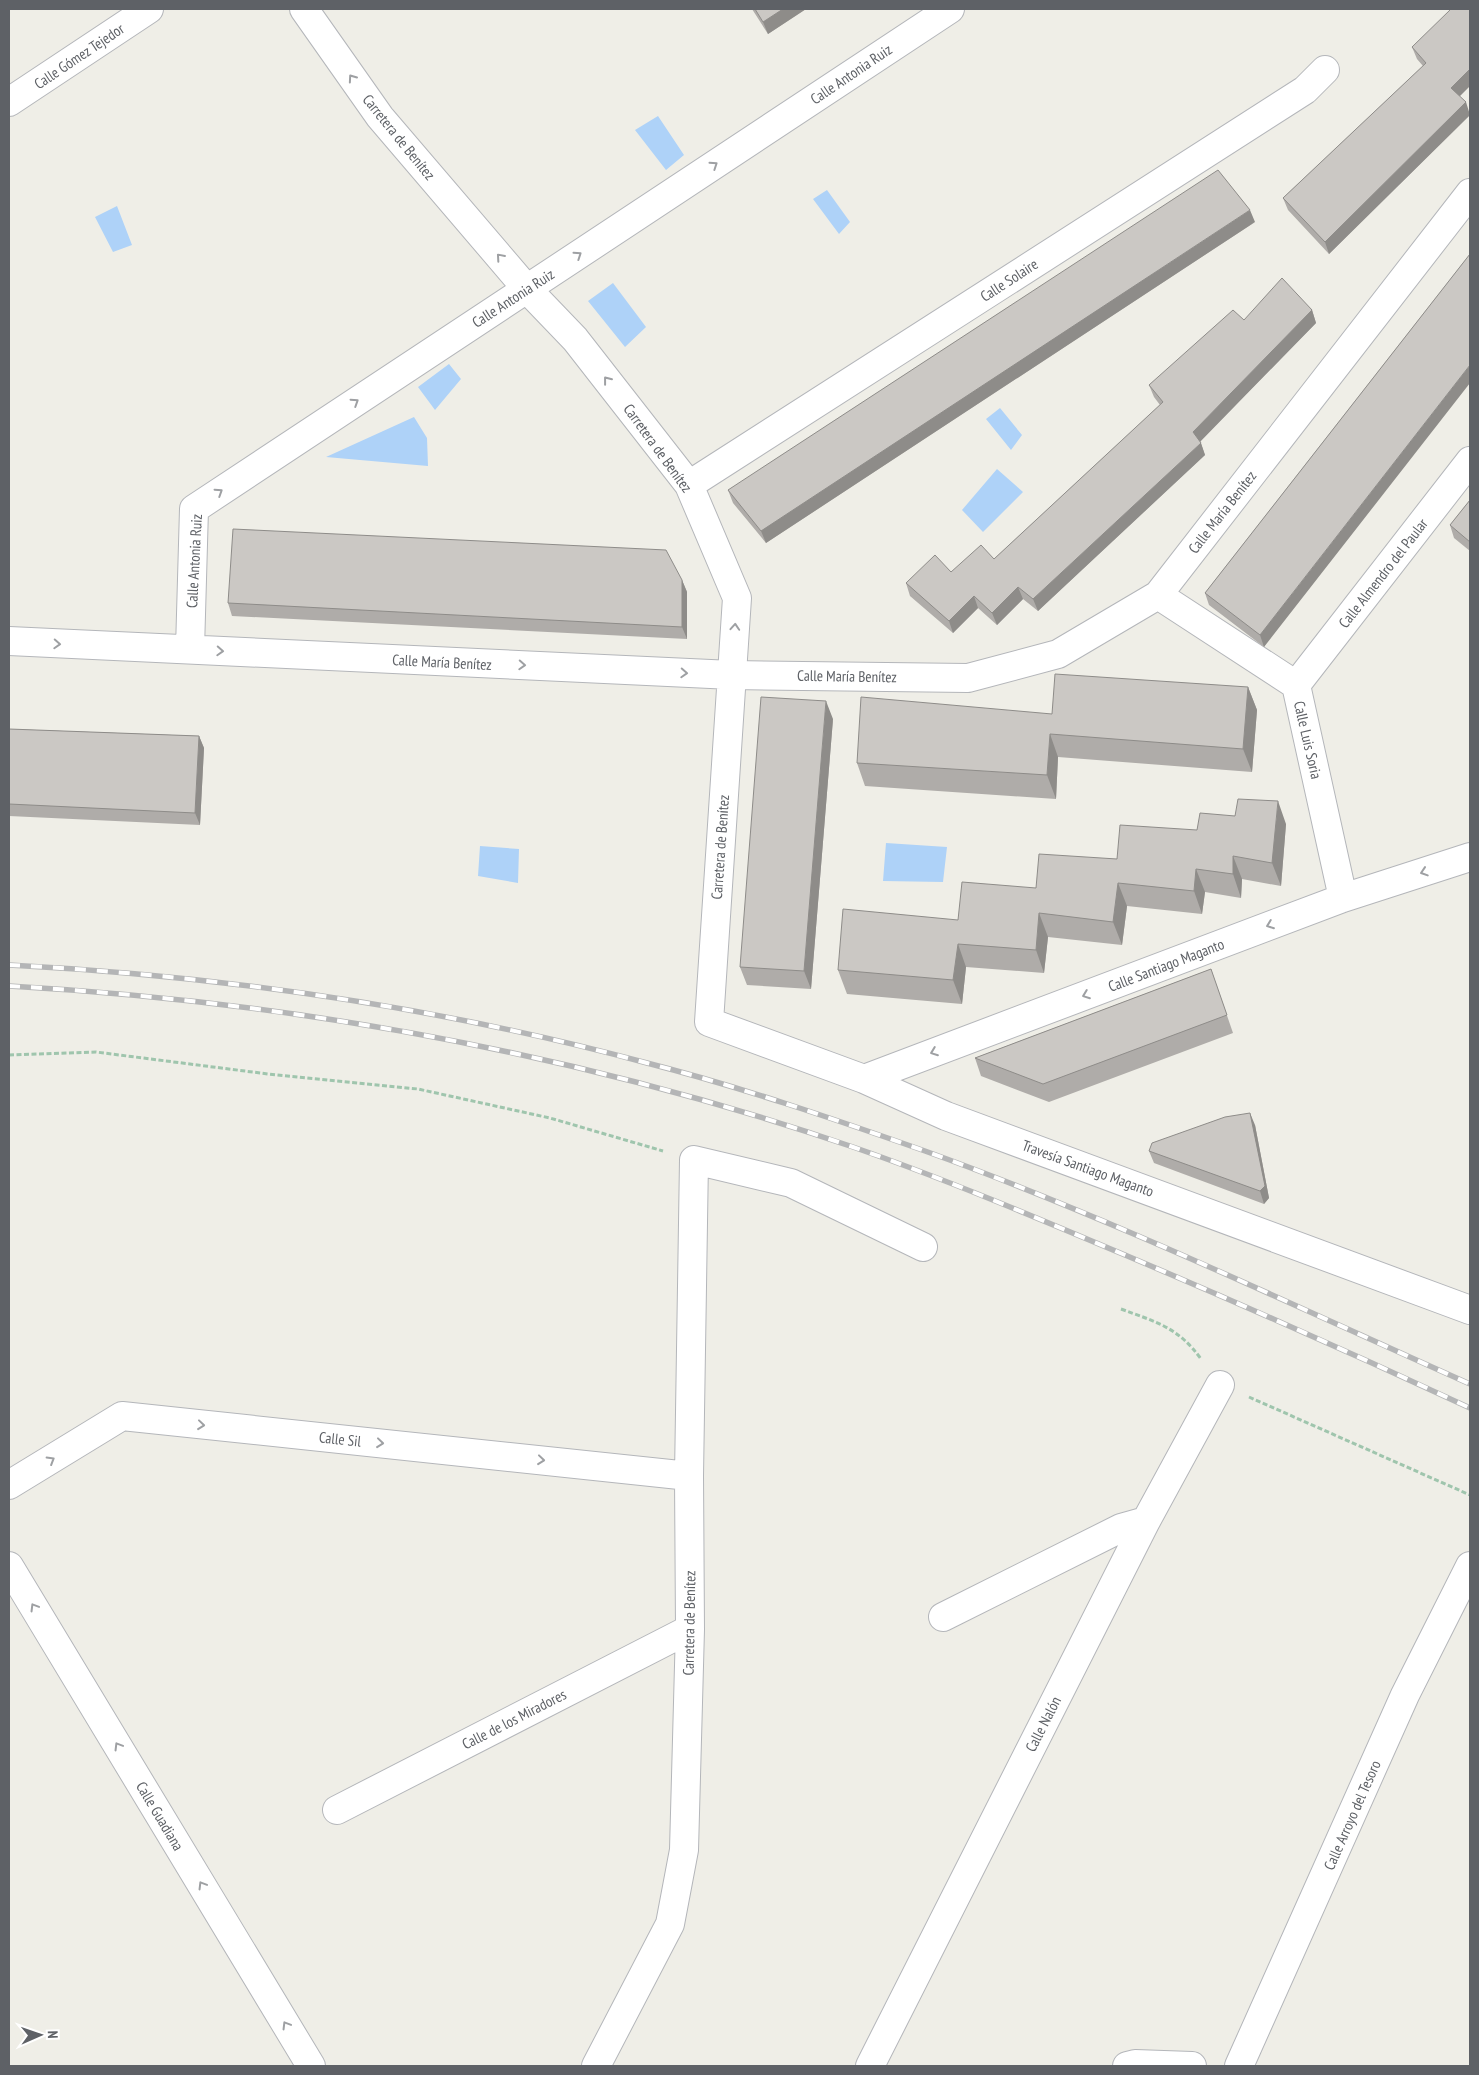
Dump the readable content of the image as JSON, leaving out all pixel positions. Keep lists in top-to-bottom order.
{
  "streets": {
    "street": [
      "Calle Gómez Tejedor",
      "Calle Antonia Ruiz",
      "Carretera de Benítez",
      "Calle Solaire",
      "Calle María Benítez",
      "Calle Almendro del Paular",
      "Calle Luis Soria",
      "Calle Santiago Maganto",
      "Travesía Santiago Maganto",
      "Calle Sil",
      "Calle de los Miradores",
      "Calle Nalón",
      "Calle Arroyo del Tesoro",
      "Calle Guadiana"
    ]
  },
  "crossings": [
    ["Calle Antonia Ruiz", "Carretera de Benítez"],
    ["Calle Antonia Ruiz", "Calle María Benítez"],
    ["Carretera de Benítez", "Calle Solaire"],
    ["Carretera de Benítez", "Calle María Benítez"],
    ["Carretera de Benítez", "Travesía Santiago Maganto"],
    ["Carretera de Benítez", "Calle Sil"],
    ["Carretera de Benítez", "Calle de los Miradores"],
    ["Calle María Benítez", "Calle Luis Soria"],
    ["Calle Almendro del Paular", "Calle Luis Soria"],
    ["Calle Luis Soria", "Calle Santiago Maganto"],
    ["Calle Santiago Maganto", "Travesía Santiago Maganto"]
  ],
  "one_way": [
    "Calle Antonia Ruiz",
    "Carretera de Benítez",
    "Calle María Benítez",
    "Calle Santiago Maganto",
    "Calle Sil",
    "Calle Guadiana"
  ],
  "north": "right"
}
